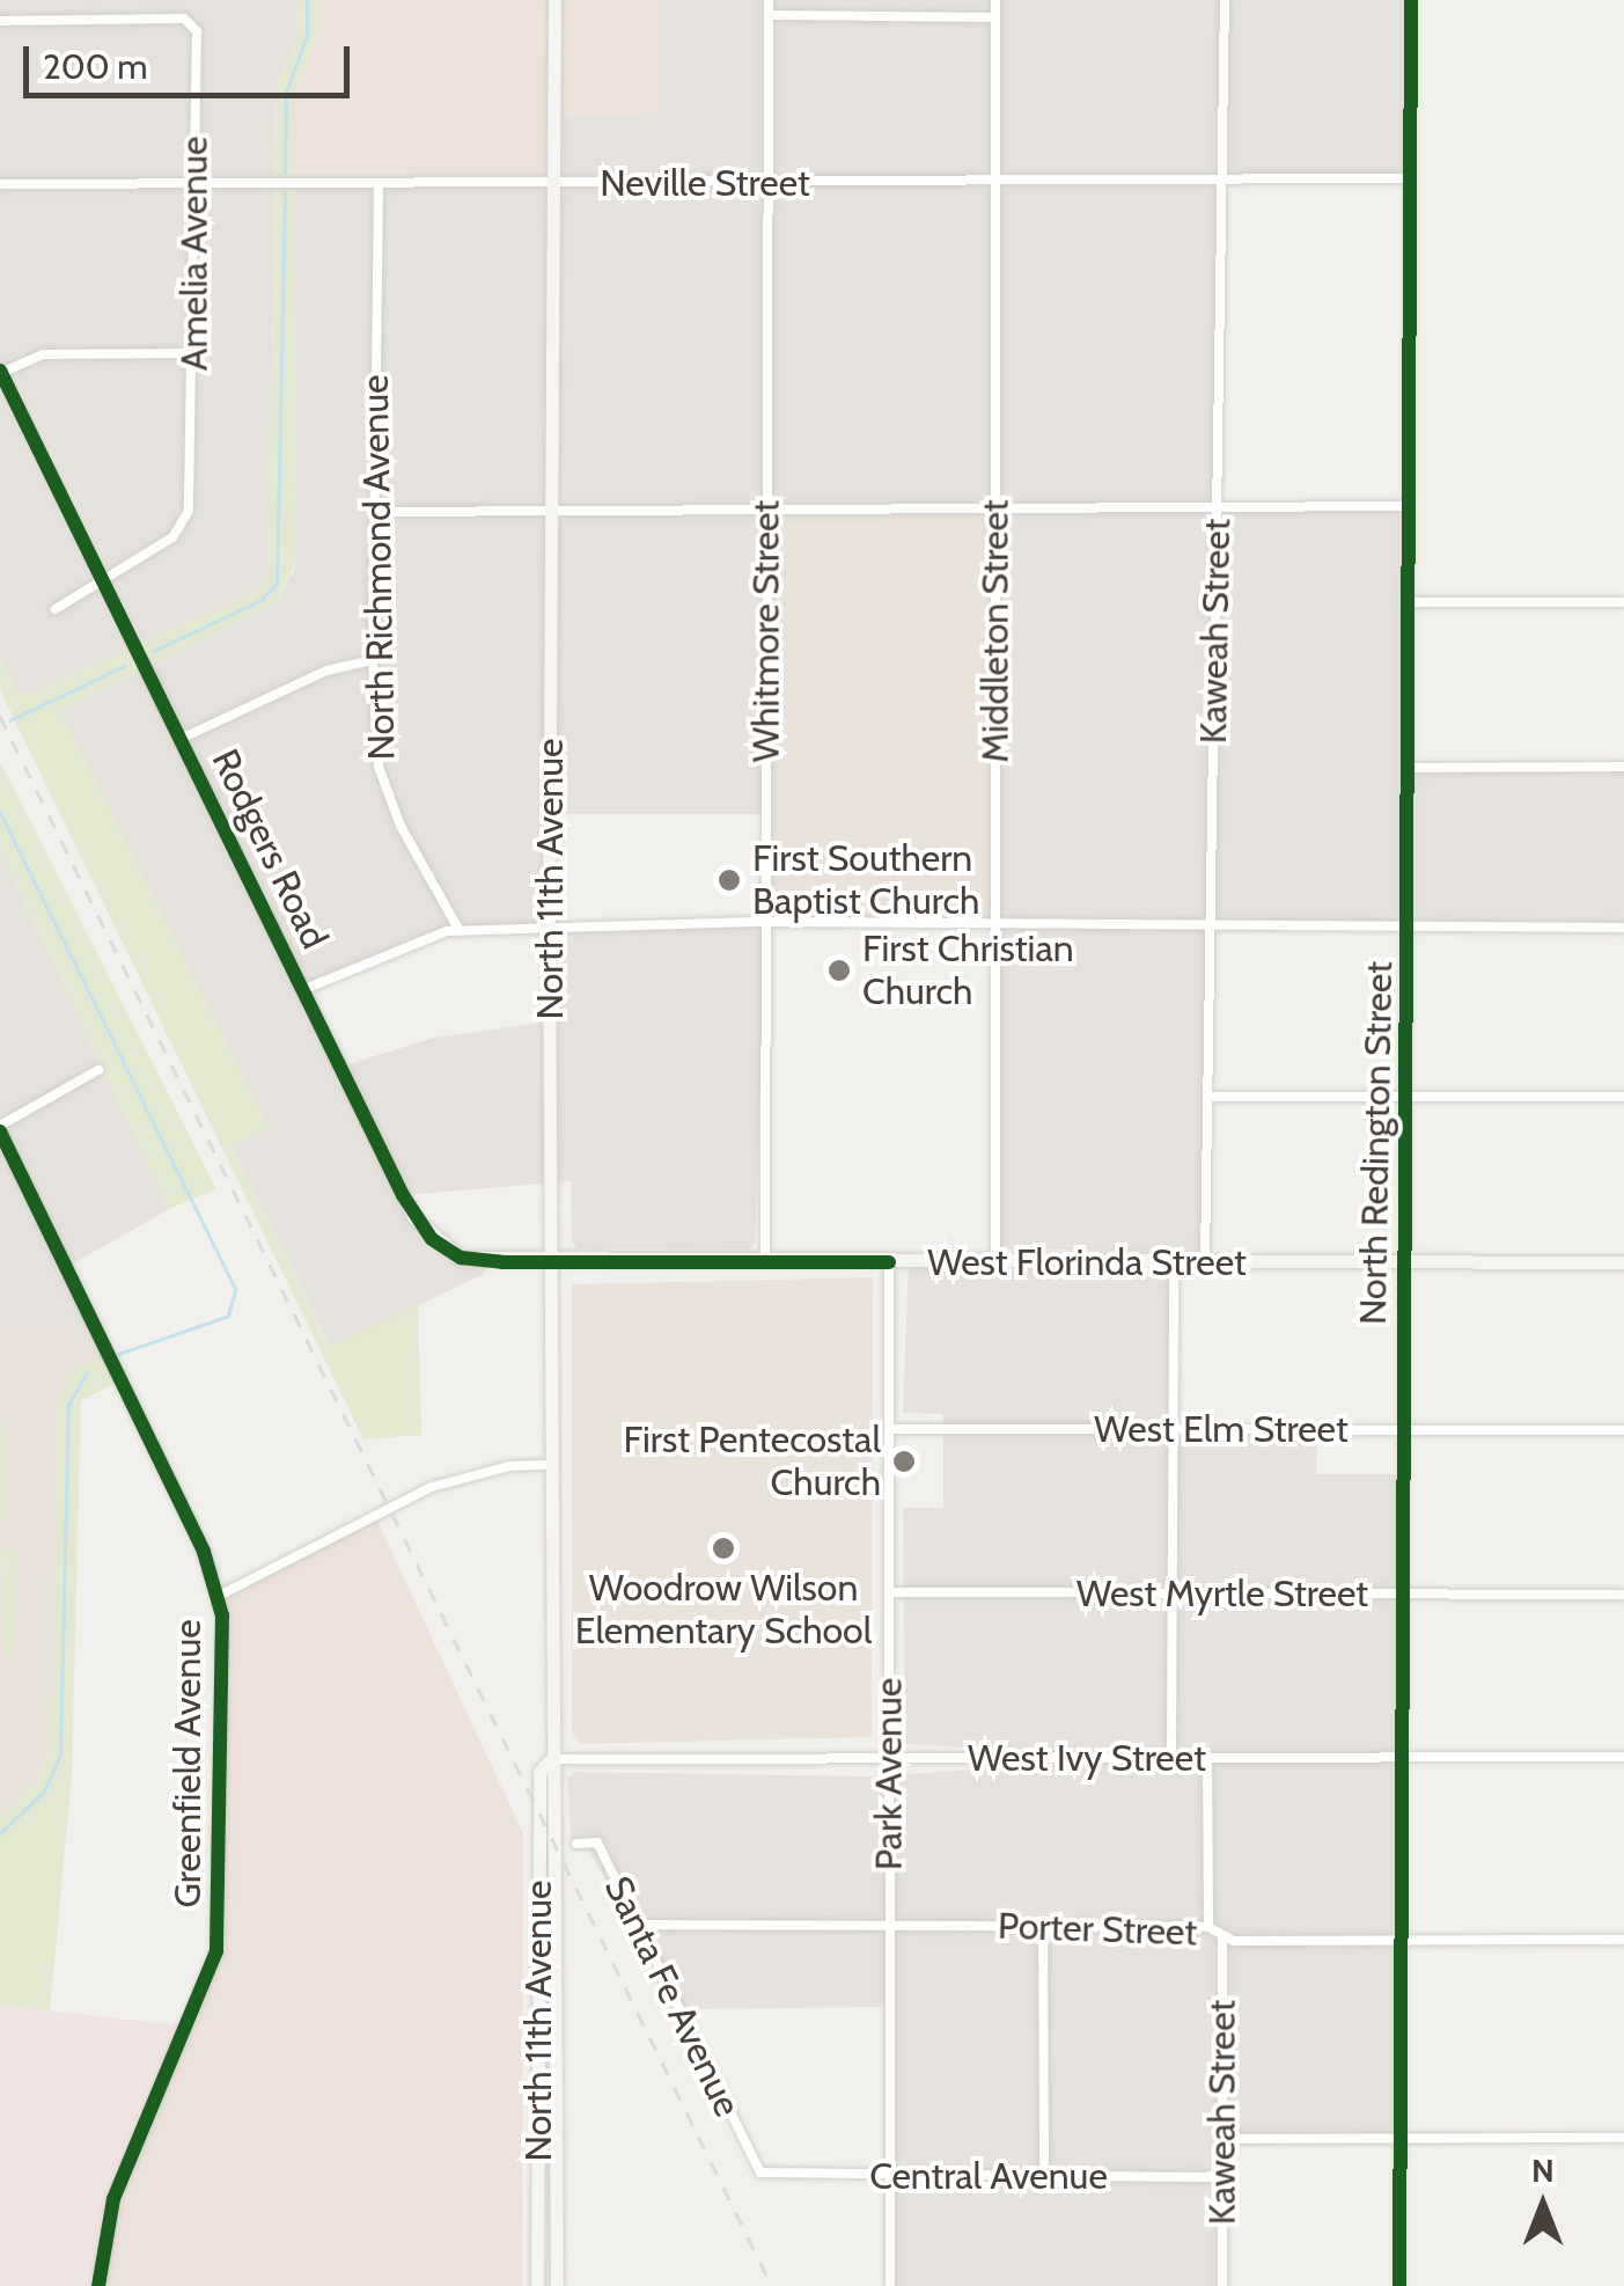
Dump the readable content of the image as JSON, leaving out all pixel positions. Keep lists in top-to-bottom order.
{
  "streets": {
    "street": [
      "Neville Street",
      "Amelia Avenue",
      "North Richmond Avenue",
      "Whitmore Street",
      "Middleton Street",
      "Kaweah Street",
      "Rodgers Road",
      "North 11th Avenue",
      "North Redington Street",
      "West Florinda Street",
      "West Elm Street",
      "West Myrtle Street",
      "West Ivy Street",
      "Greenfield Avenue",
      "Park Avenue",
      "Porter Street",
      "Santa Fe Avenue",
      "Central Avenue"
    ]
  },
  "crossings": [
    ["Neville Street", "Amelia Avenue"],
    ["Neville Street", "North Richmond Avenue"],
    ["Neville Street", "Whitmore Street"],
    ["Neville Street", "Middleton Street"],
    ["Neville Street", "Kaweah Street"],
    ["Neville Street", "North 11th Avenue"],
    ["Neville Street", "North Redington Street"],
    ["Amelia Avenue", "Rodgers Road"],
    ["Whitmore Street", "West Florinda Street"],
    ["Middleton Street", "West Florinda Street"],
    ["Kaweah Street", "West Florinda Street"],
    ["Kaweah Street", "Porter Street"],
    ["Kaweah Street", "Central Avenue"],
    ["Rodgers Road", "North 11th Avenue"],
    ["Rodgers Road", "West Florinda Street"],
    ["North 11th Avenue", "West Florinda Street"],
    ["North 11th Avenue", "West Ivy Street"],
    ["North Redington Street", "West Florinda Street"],
    ["North Redington Street", "West Elm Street"],
    ["North Redington Street", "West Myrtle Street"],
    ["North Redington Street", "West Ivy Street"],
    ["North Redington Street", "Porter Street"],
    ["West Florinda Street", "Park Avenue"],
    ["West Elm Street", "Park Avenue"],
    ["West Myrtle Street", "Park Avenue"],
    ["West Ivy Street", "Park Avenue"],
    ["Park Avenue", "Porter Street"],
    ["Park Avenue", "Central Avenue"],
    ["Porter Street", "Santa Fe Avenue"],
    ["Santa Fe Avenue", "Central Avenue"]
  ],
  "places": [
    "First Southern Baptist Church",
    "First Christian Church",
    "First Pentecostal Church",
    "Woodrow Wilson Elementary School"
  ],
  "scale_bar": "200 m",
  "north": "top"
}
